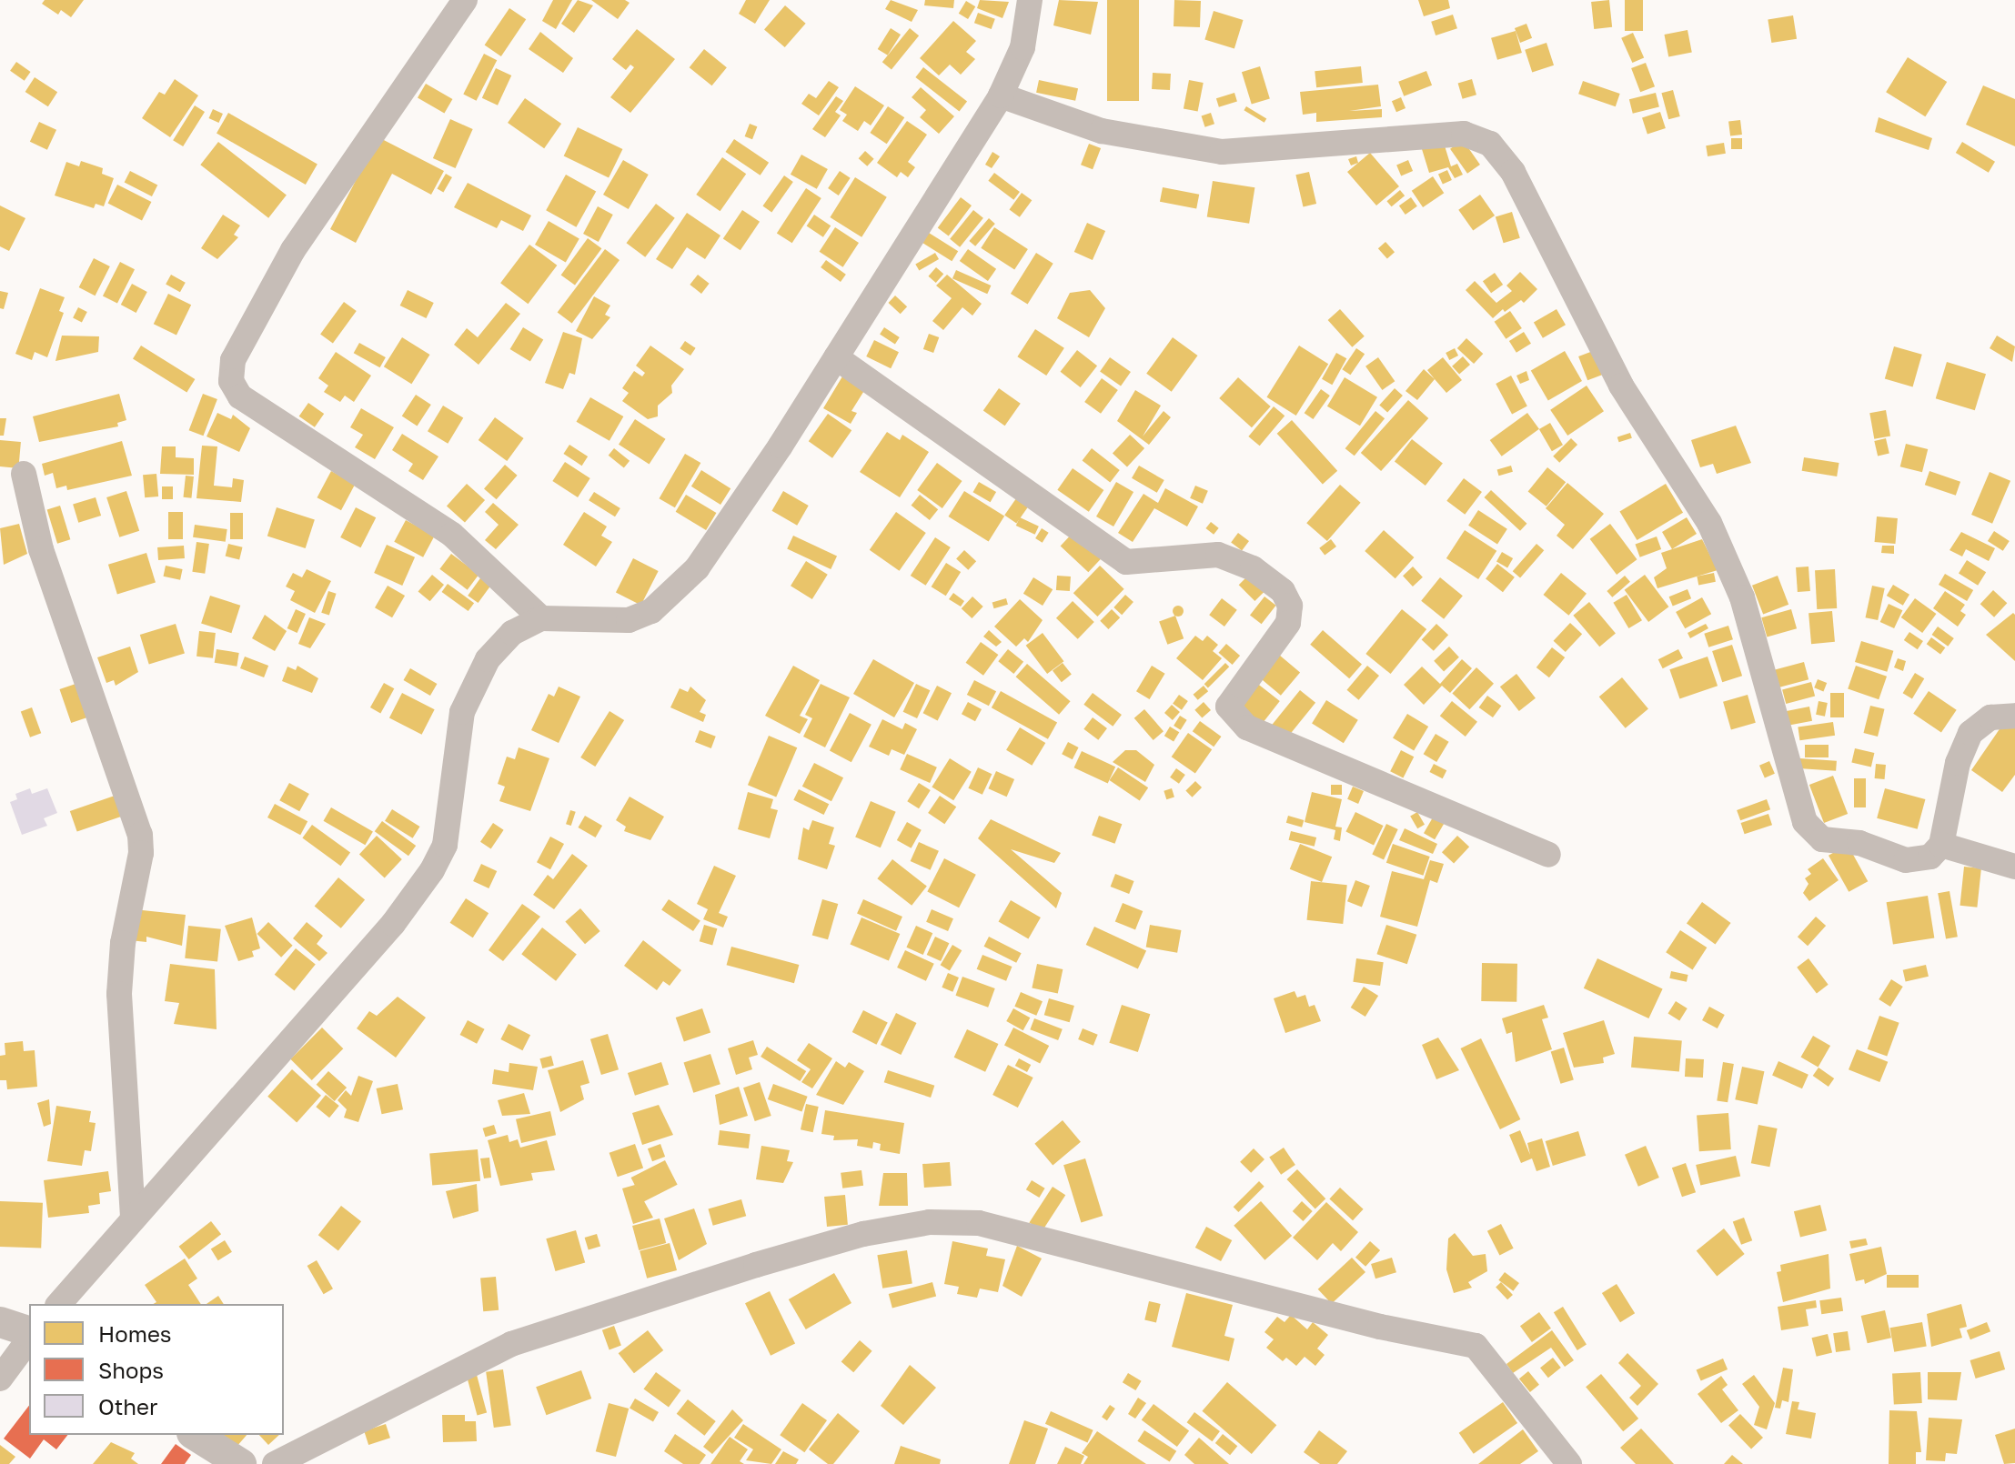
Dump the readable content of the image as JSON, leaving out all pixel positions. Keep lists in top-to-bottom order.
{
  "legend": ["Homes", "Shops", "Other"]
}
